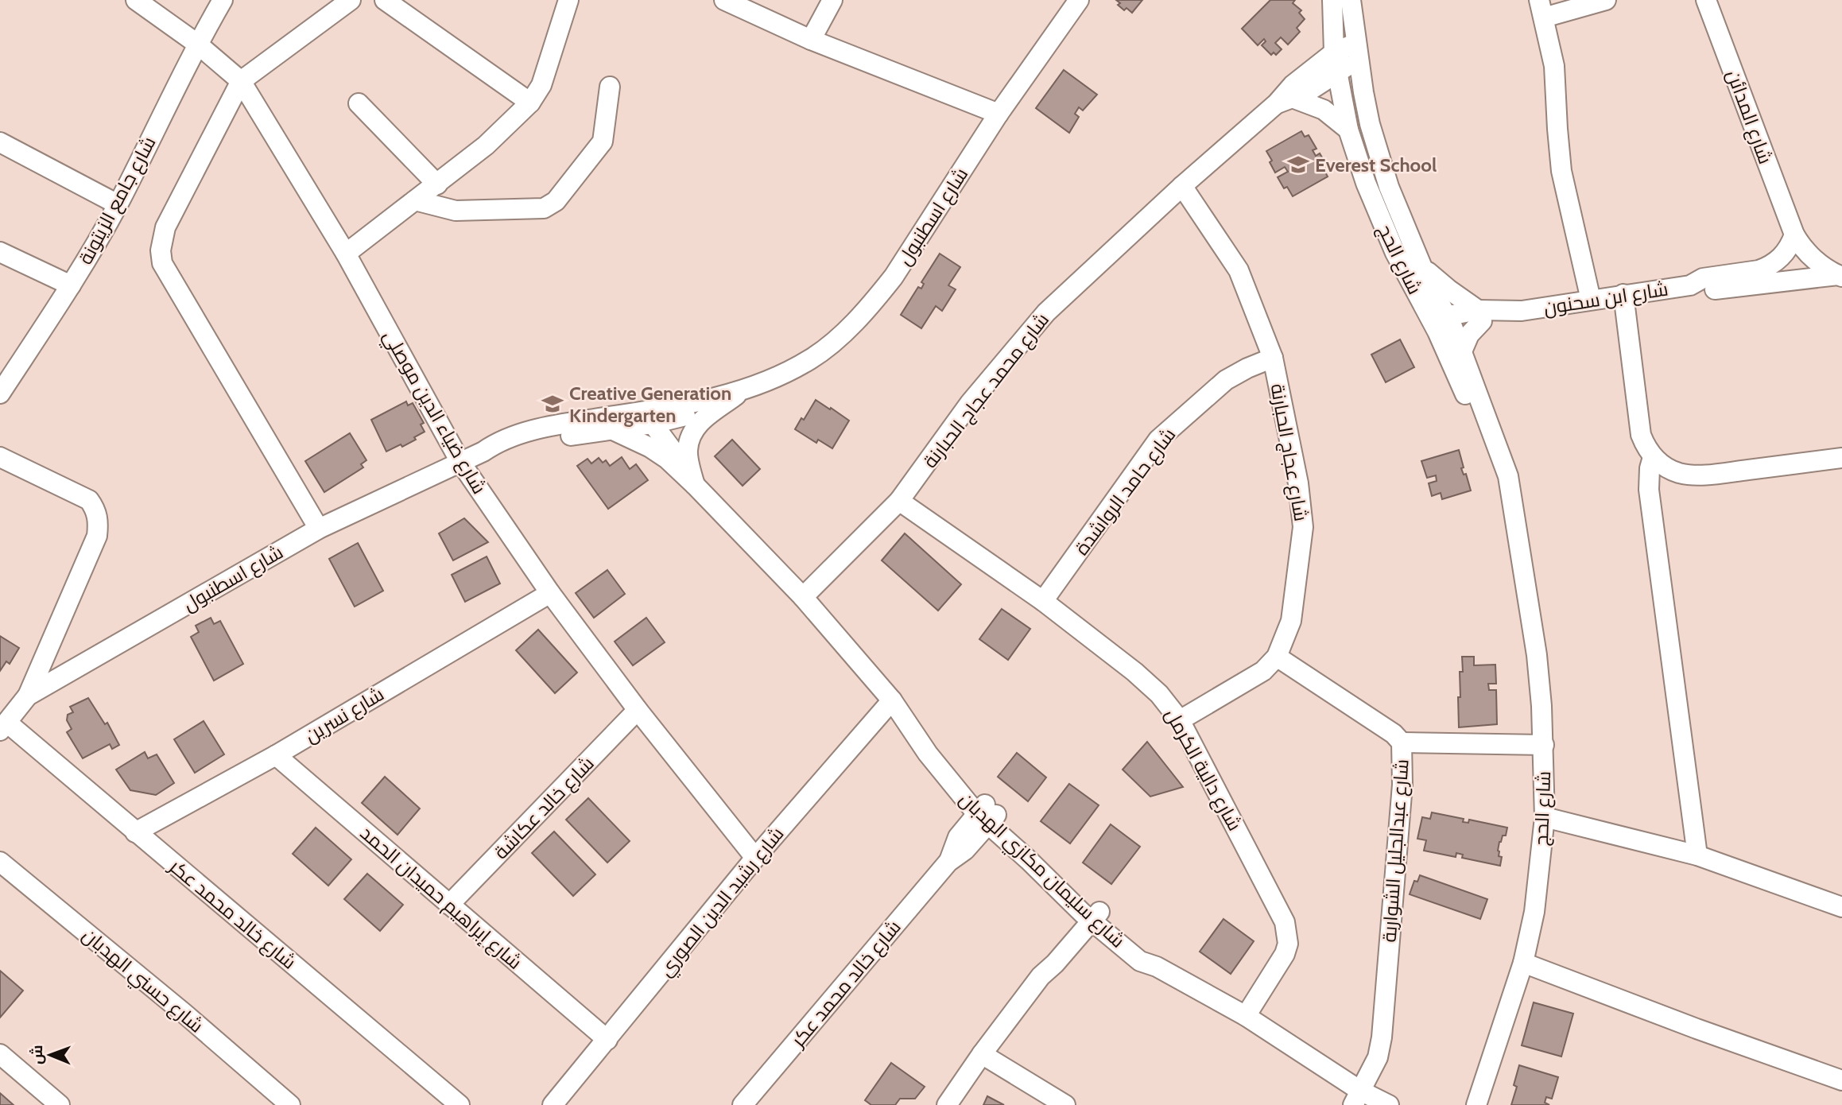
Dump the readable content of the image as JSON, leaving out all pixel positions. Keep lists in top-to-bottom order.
{
  "streets": {
    "street": [
      "شارع المدائن",
      "شارع جامع الزيتونة",
      "شارع اسطنبول",
      "شارع الحج",
      "شارع ابن سحنون",
      "شارع محمد عجاج الحبارنة",
      "شارع ضياء الدين موصلي",
      "شارع عجاج الحبارنة",
      "شارع حامد الرواشدة",
      "شارع نسرين",
      "شارع دالية الكرمل",
      "شارع خالد عكاشة",
      "شارع عبدالجليل الشواربة",
      "شارع سليمان مكازي الهدبان",
      "شارع إبراهيم حميدان الحمد",
      "شارع رشيد الدين الصوري",
      "شارع خالد محمد عكر",
      "شارع حسني الهدبان"
    ]
  },
  "crossings": [
    ["شارع المدائن", "شارع ابن سحنون"],
    ["شارع جامع الزيتونة", "شارع ضياء الدين موصلي"],
    ["شارع اسطنبول", "شارع ضياء الدين موصلي"],
    ["شارع اسطنبول", "شارع سليمان مكازي الهدبان"],
    ["شارع اسطنبول", "شارع خالد محمد عكر"],
    ["شارع الحج", "شارع ابن سحنون"],
    ["شارع الحج", "شارع محمد عجاج الحبارنة"],
    ["شارع محمد عجاج الحبارنة", "شارع عجاج الحبارنة"],
    ["شارع محمد عجاج الحبارنة", "شارع دالية الكرمل"],
    ["شارع محمد عجاج الحبارنة", "شارع سليمان مكازي الهدبان"],
    ["شارع ضياء الدين موصلي", "شارع نسرين"],
    ["شارع ضياء الدين موصلي", "شارع خالد عكاشة"],
    ["شارع ضياء الدين موصلي", "شارع رشيد الدين الصوري"],
    ["شارع عجاج الحبارنة", "شارع حامد الرواشدة"],
    ["شارع عجاج الحبارنة", "شارع دالية الكرمل"],
    ["شارع عجاج الحبارنة", "شارع عبدالجليل الشواربة"],
    ["شارع حامد الرواشدة", "شارع دالية الكرمل"],
    ["شارع نسرين", "شارع إبراهيم حميدان الحمد"],
    ["شارع نسرين", "شارع خالد محمد عكر"],
    ["شارع دالية الكرمل", "شارع سليمان مكازي الهدبان"],
    ["شارع خالد عكاشة", "شارع إبراهيم حميدان الحمد"],
    ["شارع عبدالجليل الشواربة", "شارع سليمان مكازي الهدبان"],
    ["شارع سليمان مكازي الهدبان", "شارع رشيد الدين الصوري"],
    ["شارع سليمان مكازي الهدبان", "شارع خالد محمد عكر"],
    ["شارع إبراهيم حميدان الحمد", "شارع رشيد الدين الصوري"]
  ],
  "places": {
    "school or university": ["Everest School", "Creative Generation Kindergarten"]
  },
  "north": "left"
}
